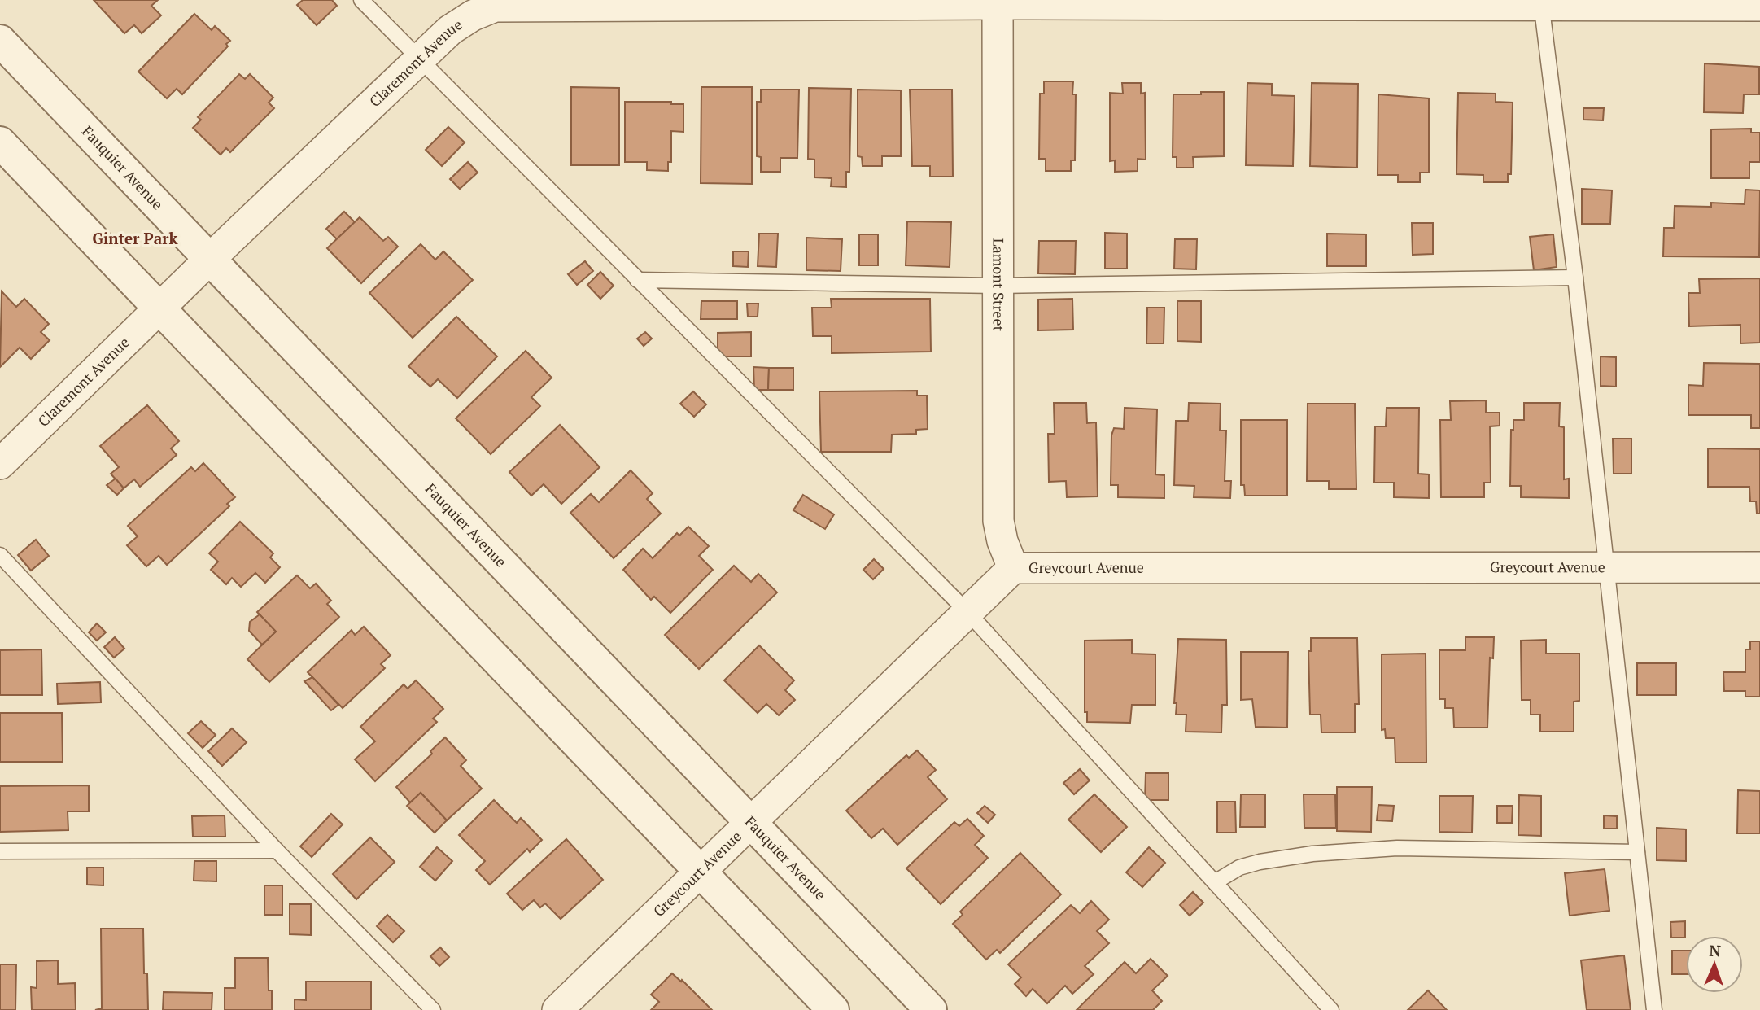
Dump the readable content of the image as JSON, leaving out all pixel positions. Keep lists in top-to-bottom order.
{
  "streets": {
    "street": [
      "Claremont Avenue",
      "Fauquier Avenue",
      "Lamont Street",
      "Greycourt Avenue"
    ]
  },
  "crossings": [
    ["Claremont Avenue", "Fauquier Avenue"],
    ["Claremont Avenue", "Lamont Street"],
    ["Fauquier Avenue", "Greycourt Avenue"],
    ["Lamont Street", "Greycourt Avenue"]
  ],
  "districts": ["Ginter Park"],
  "north": "top"
}
